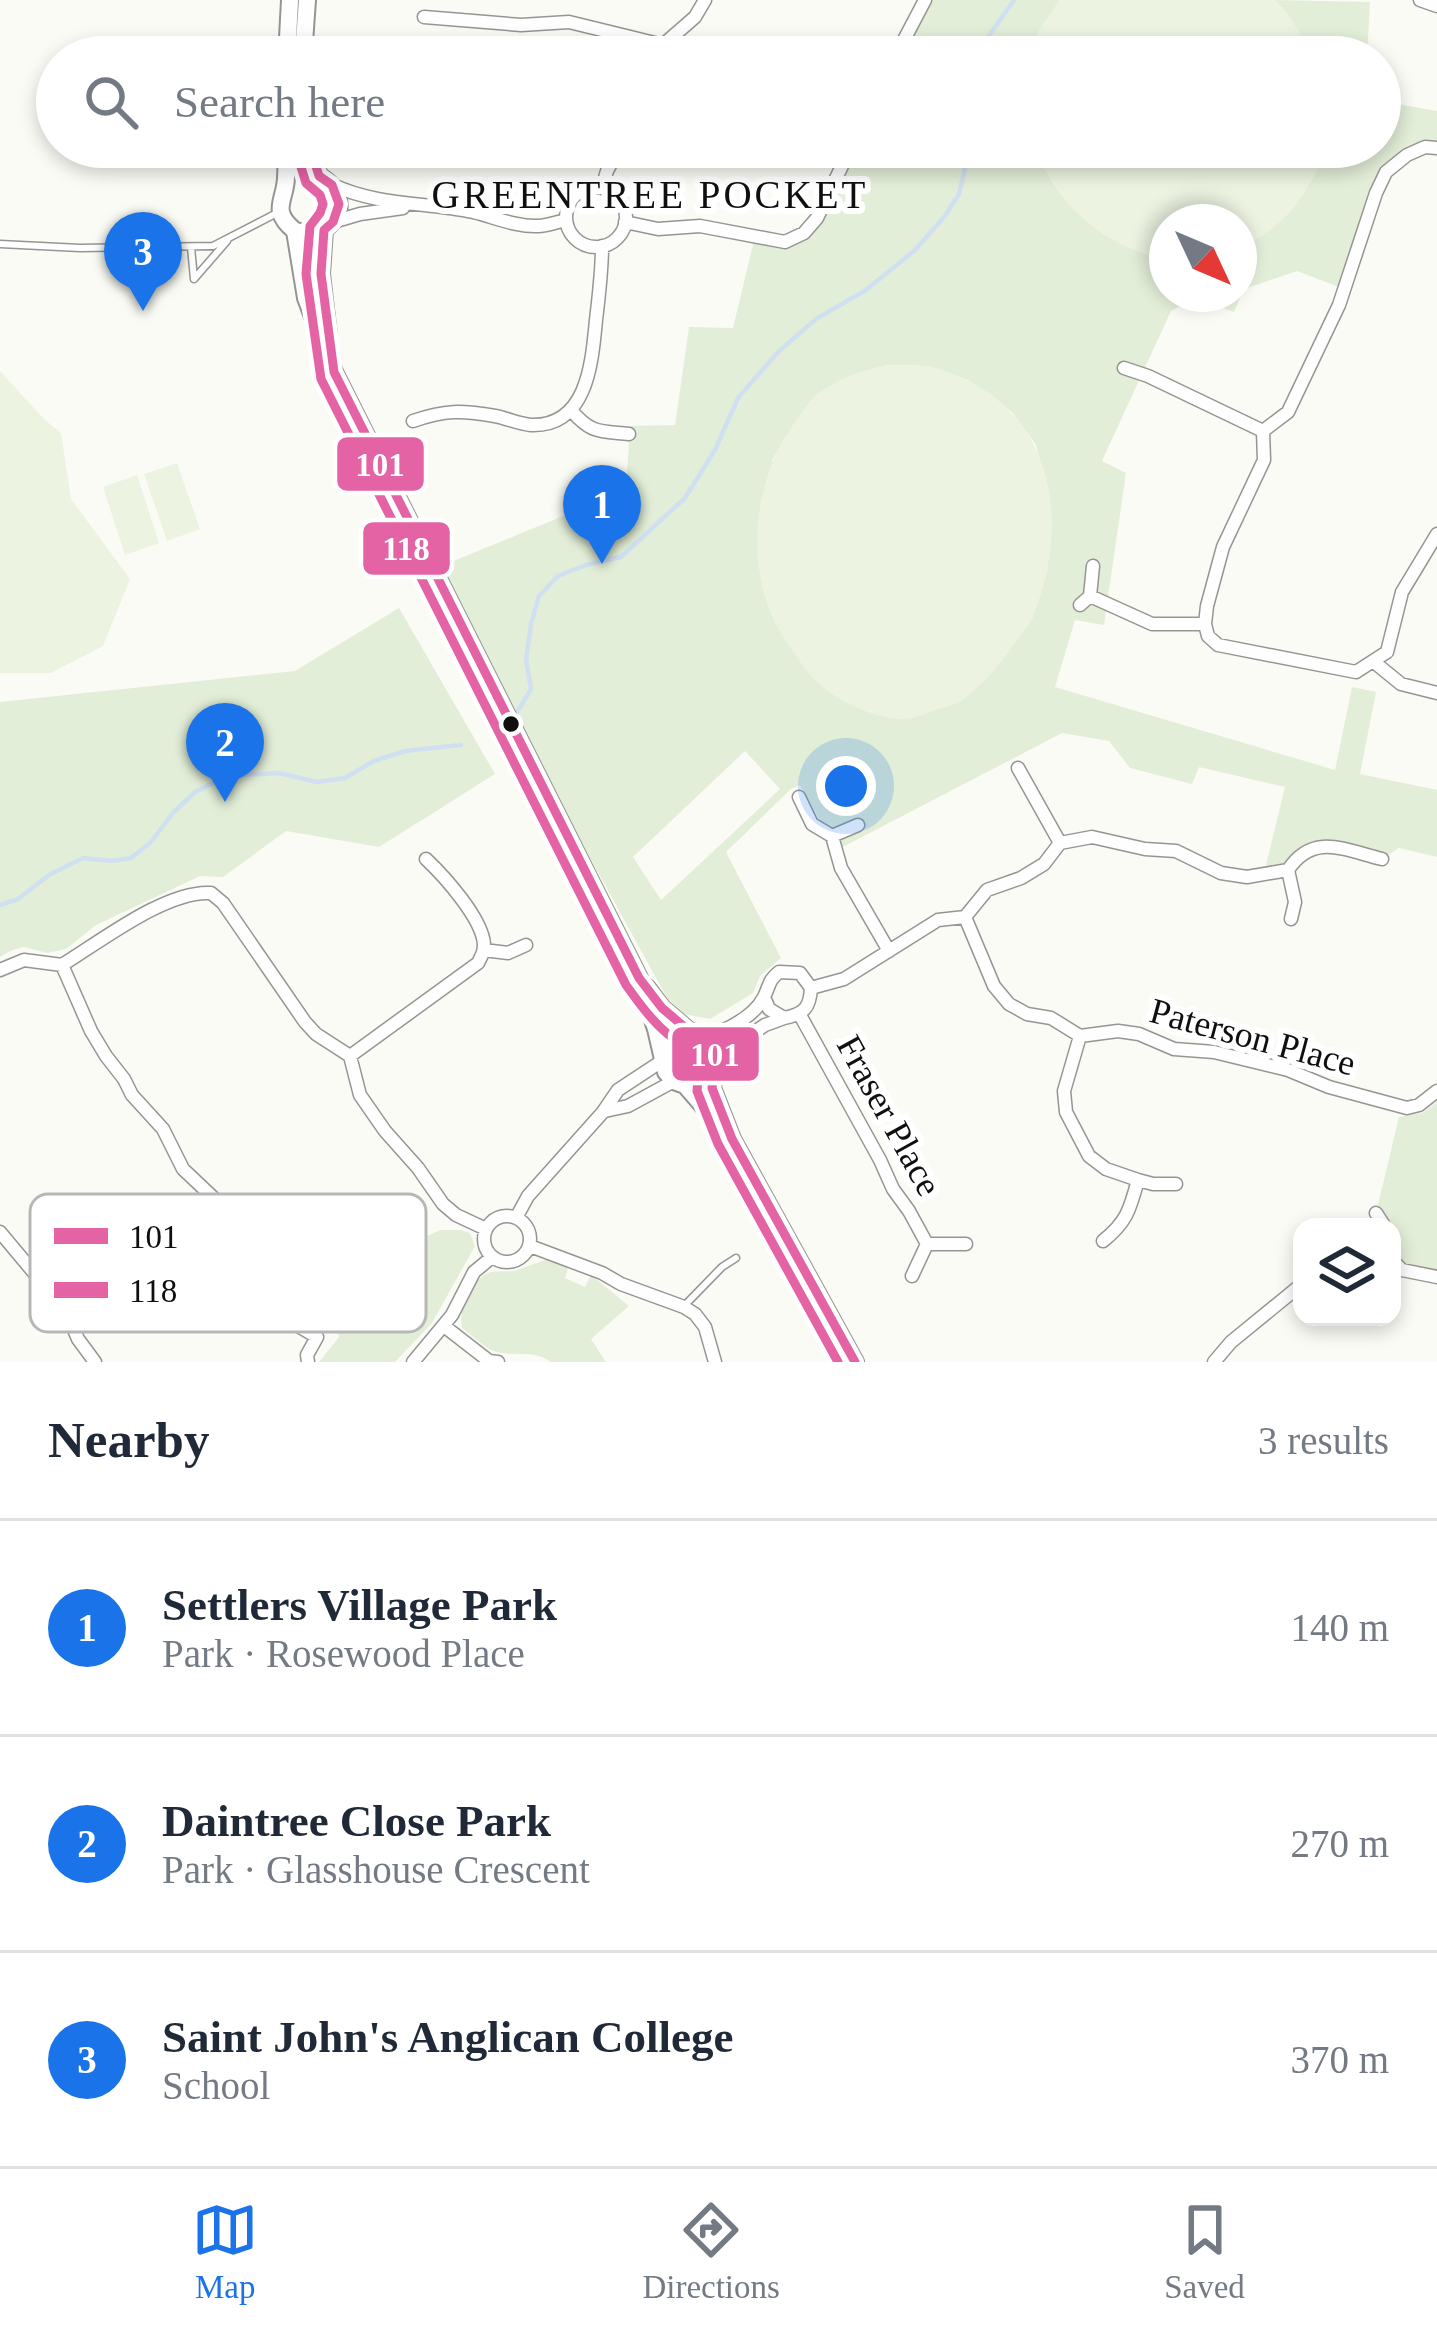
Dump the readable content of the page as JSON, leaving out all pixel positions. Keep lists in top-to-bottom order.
{
  "streets": {
    "street": ["Paterson Place", "Fraser Place"]
  },
  "districts": ["GREENTREE POCKET"],
  "lines": ["transit line 101", "transit line 118"],
  "legend": ["101", "118"],
  "north": "bottom right",
  "page": {
    "search": "Search here",
    "pins": ["3", "1", "2"],
    "heading": ["Nearby", "3 results"],
    "list": [
      {
        "mark": "1",
        "name": "Settlers Village Park",
        "note": "Park · Rosewood Place",
        "value": "140 m"
      },
      {
        "mark": "2",
        "name": "Daintree Close Park",
        "note": "Park · Glasshouse Crescent",
        "value": "270 m"
      },
      {
        "mark": "3",
        "name": "Saint John's Anglican College",
        "note": "School",
        "value": "370 m"
      }
    ],
    "nav": ["Map", "Directions", "Saved"]
  }
}
